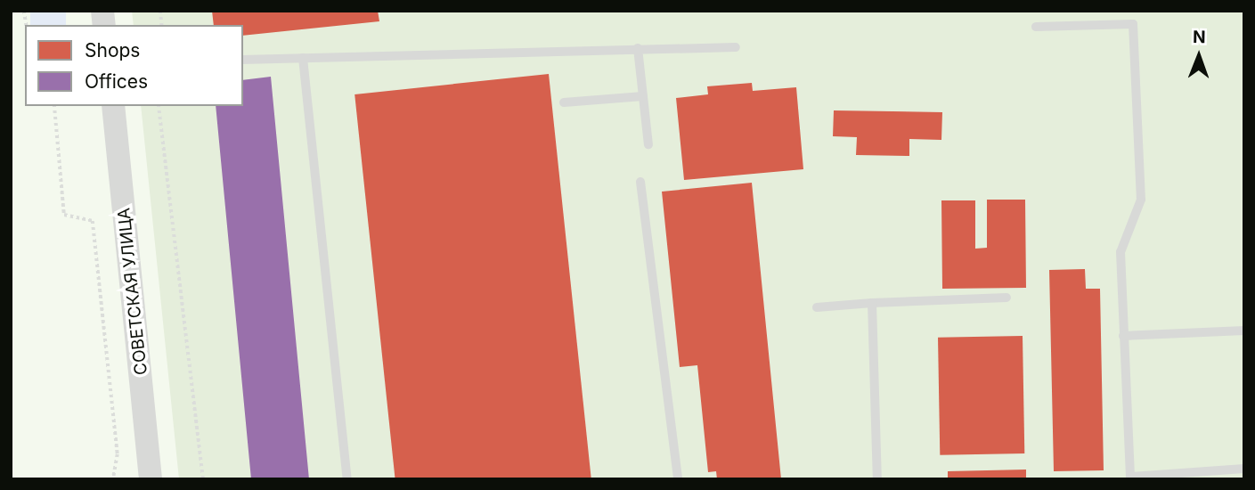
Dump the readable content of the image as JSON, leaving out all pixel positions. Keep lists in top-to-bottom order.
{
  "streets": {
    "main road": ["СОВЕТСКАЯ УЛИЦА"]
  },
  "legend": ["Shops", "Offices"],
  "north": "top"
}
